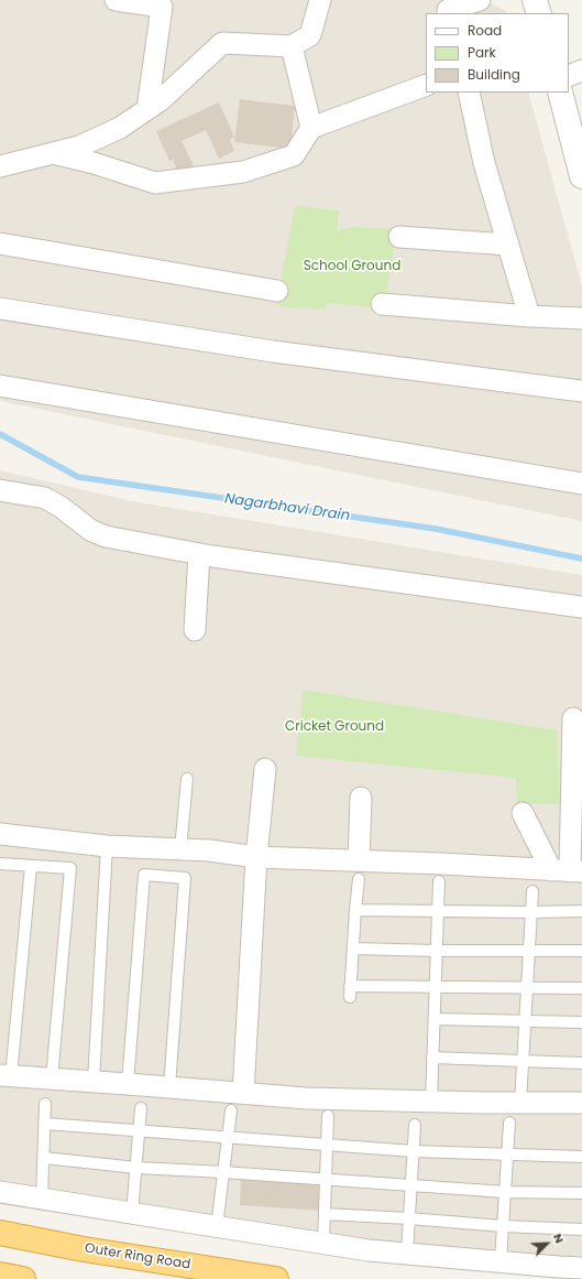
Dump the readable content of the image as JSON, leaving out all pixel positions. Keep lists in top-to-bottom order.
{
  "streets": {
    "highway": ["Outer Ring Road"]
  },
  "water": ["Nagarbhavi Drain"],
  "parks": ["School Ground", "Cricket Ground"],
  "legend": ["Road", "Park", "Building"],
  "north": "top right"
}
